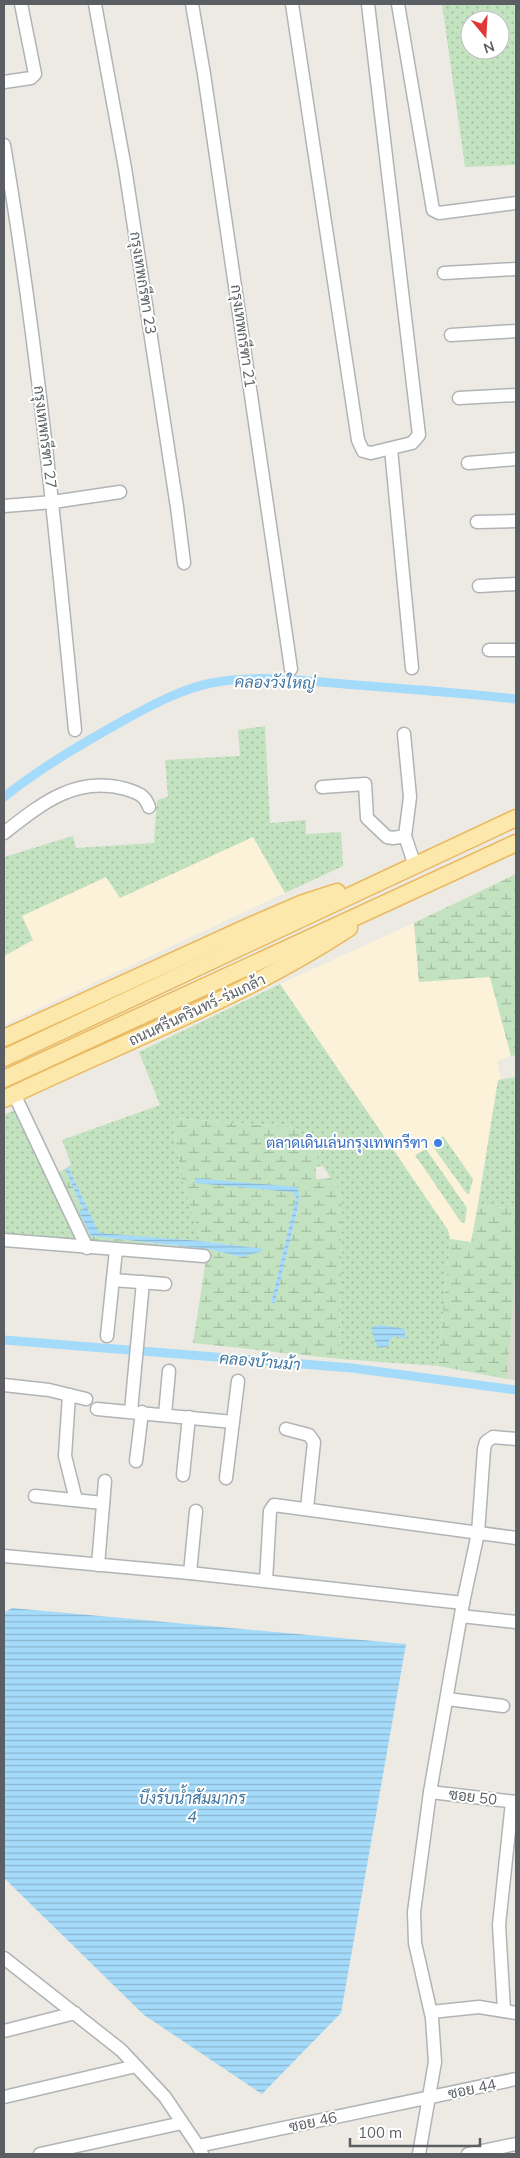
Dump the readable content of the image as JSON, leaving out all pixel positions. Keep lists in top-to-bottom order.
{
  "streets": {
    "main road": ["ถนนศรีนครินทร์-ร่มเกล้า"],
    "street": [
      "กรุงเทพกรีฑา 23",
      "กรุงเทพกรีฑา 21",
      "กรุงเทพกรีฑา 27",
      "ซอย 50",
      "ซอย 44",
      "ซอย 46"
    ]
  },
  "crossings": [
    ["ซอย 44", "ซอย 46"]
  ],
  "water": ["คลองวังใหญ่", "คลองบ้านม้า", "บึงรับน้ำสัมมากร 4"],
  "places": ["ตลาดเดินเล่นกรุงเทพกรีฑา"],
  "scale_bar": "100 m",
  "north": "bottom"
}
